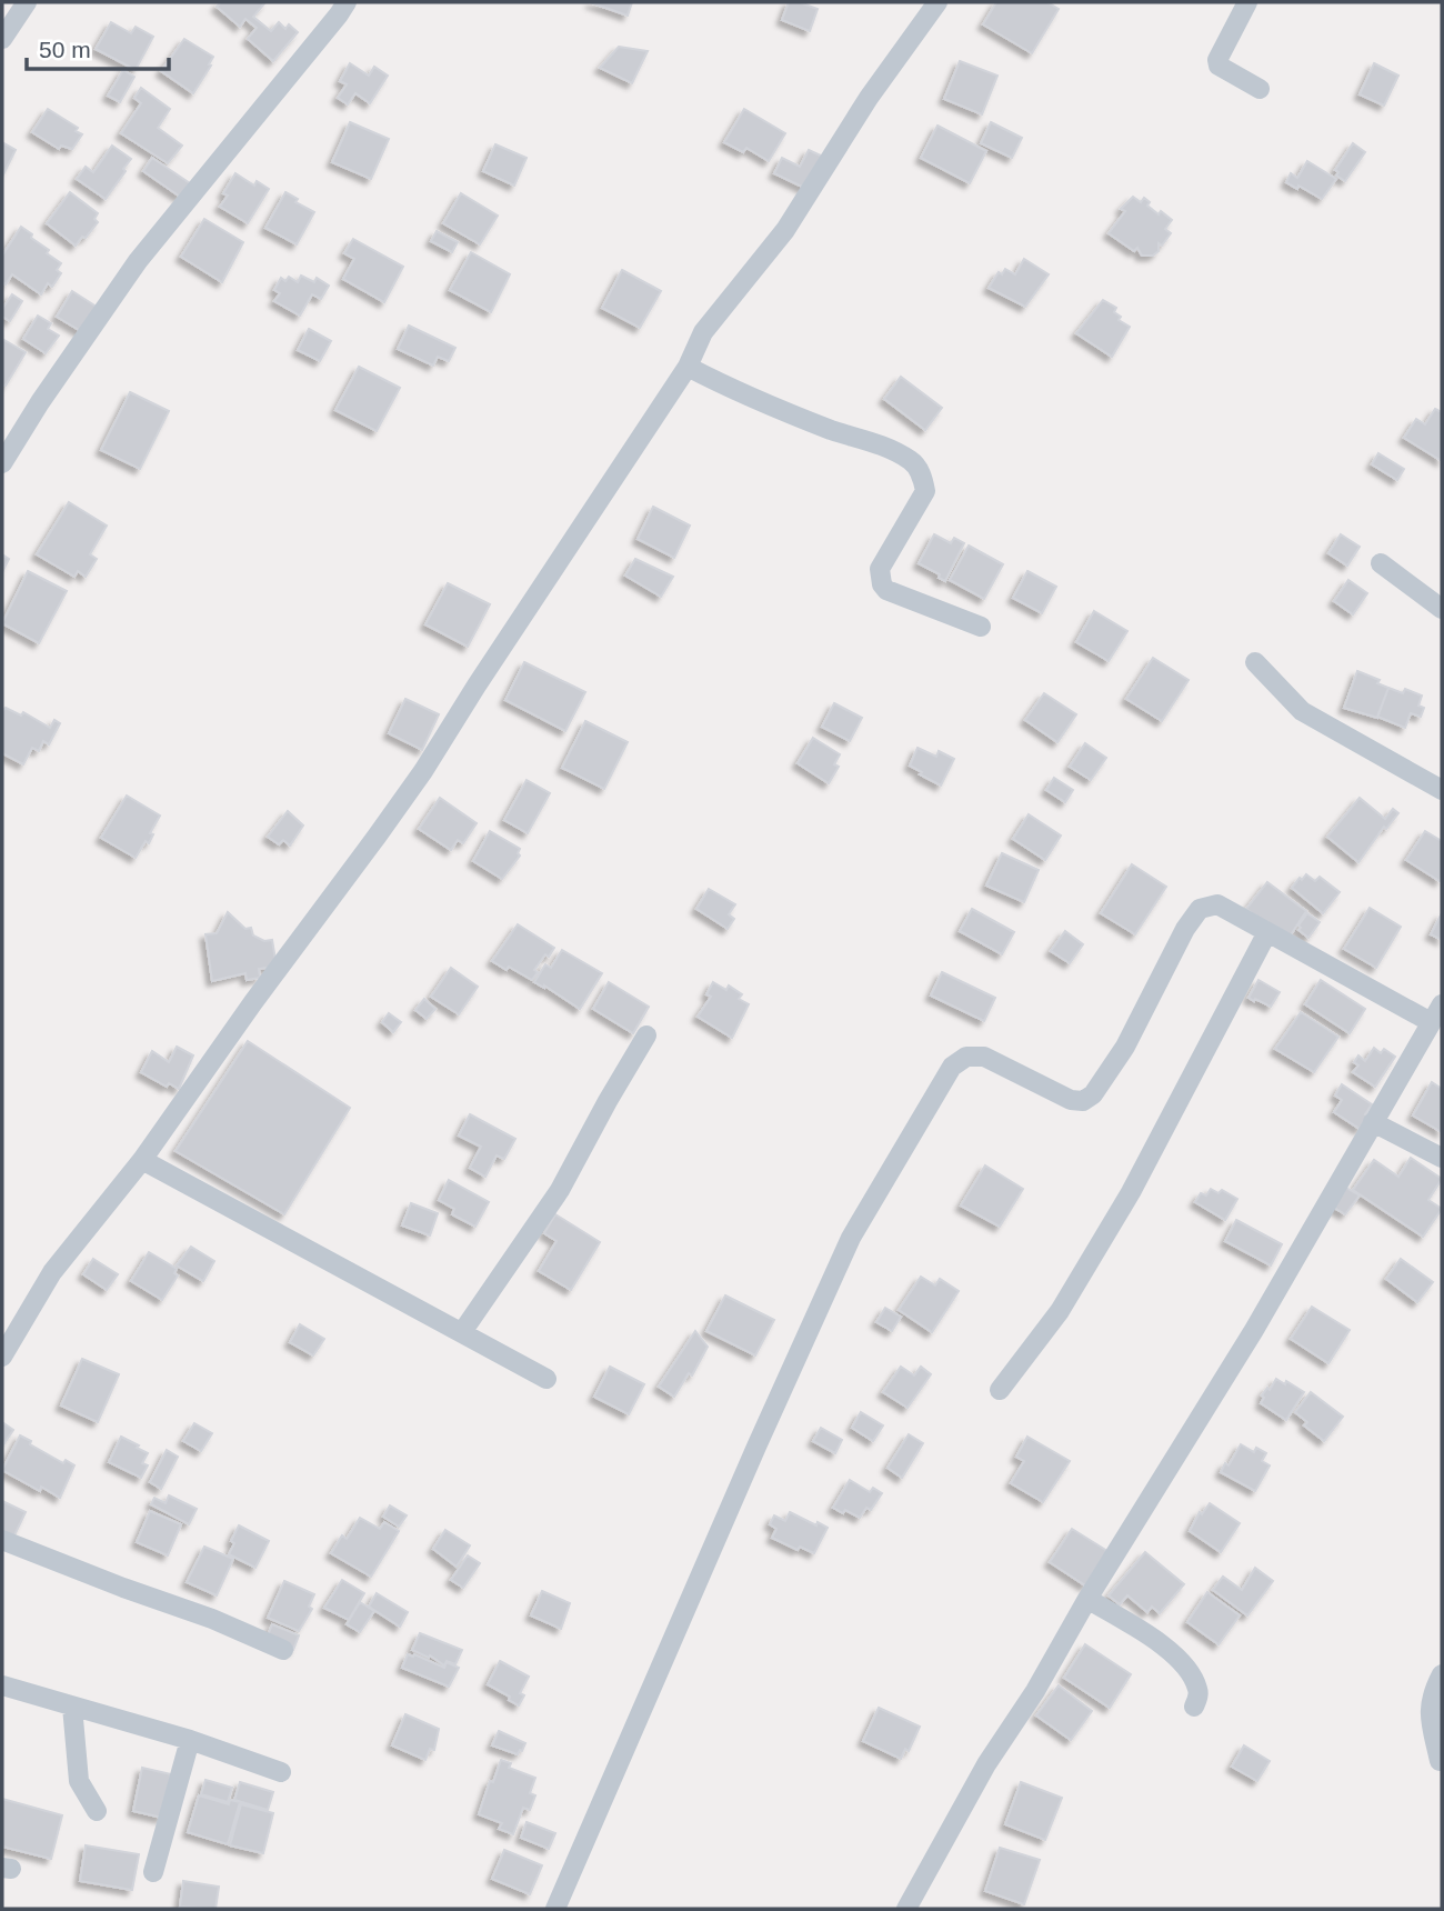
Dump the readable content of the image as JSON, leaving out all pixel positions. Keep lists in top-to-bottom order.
{
  "scale_bar": "50 m"
}
